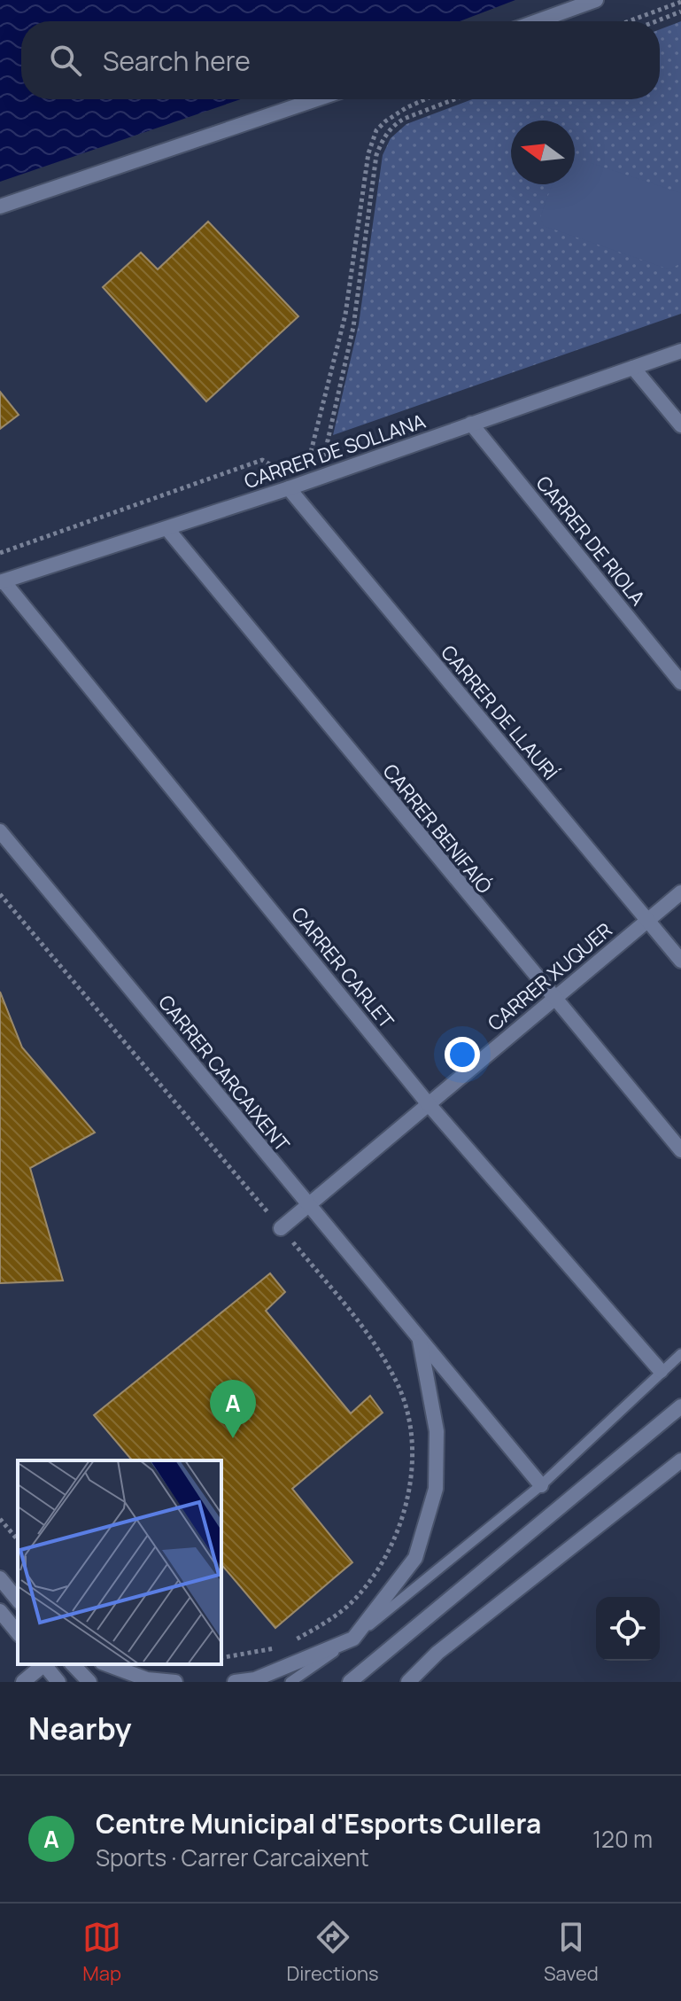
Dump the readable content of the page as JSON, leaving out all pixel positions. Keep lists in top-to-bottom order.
{
  "streets": {
    "street": [
      "CARRER DE SOLLANA",
      "CARRER DE RIOLA",
      "CARRER DE LLAURÍ",
      "CARRER BENIFAIÓ",
      "CARRER CARLET",
      "CARRER XUQUER",
      "CARRER CARCAIXENT"
    ]
  },
  "crossings": [
    ["CARRER DE SOLLANA", "CARRER DE RIOLA"],
    ["CARRER DE SOLLANA", "CARRER DE LLAURÍ"],
    ["CARRER DE SOLLANA", "CARRER BENIFAIÓ"],
    ["CARRER DE SOLLANA", "CARRER CARLET"],
    ["CARRER DE LLAURÍ", "CARRER XUQUER"],
    ["CARRER BENIFAIÓ", "CARRER XUQUER"],
    ["CARRER CARLET", "CARRER XUQUER"],
    ["CARRER XUQUER", "CARRER CARCAIXENT"]
  ],
  "north": "left",
  "page": {
    "search": "Search here",
    "pins": "A",
    "heading": "Nearby",
    "list": [
      {
        "mark": "A",
        "name": "Centre Municipal d'Esports Cullera",
        "note": "Sports · Carrer Carcaixent",
        "value": "120 m"
      }
    ],
    "nav": ["Map", "Directions", "Saved"]
  }
}
